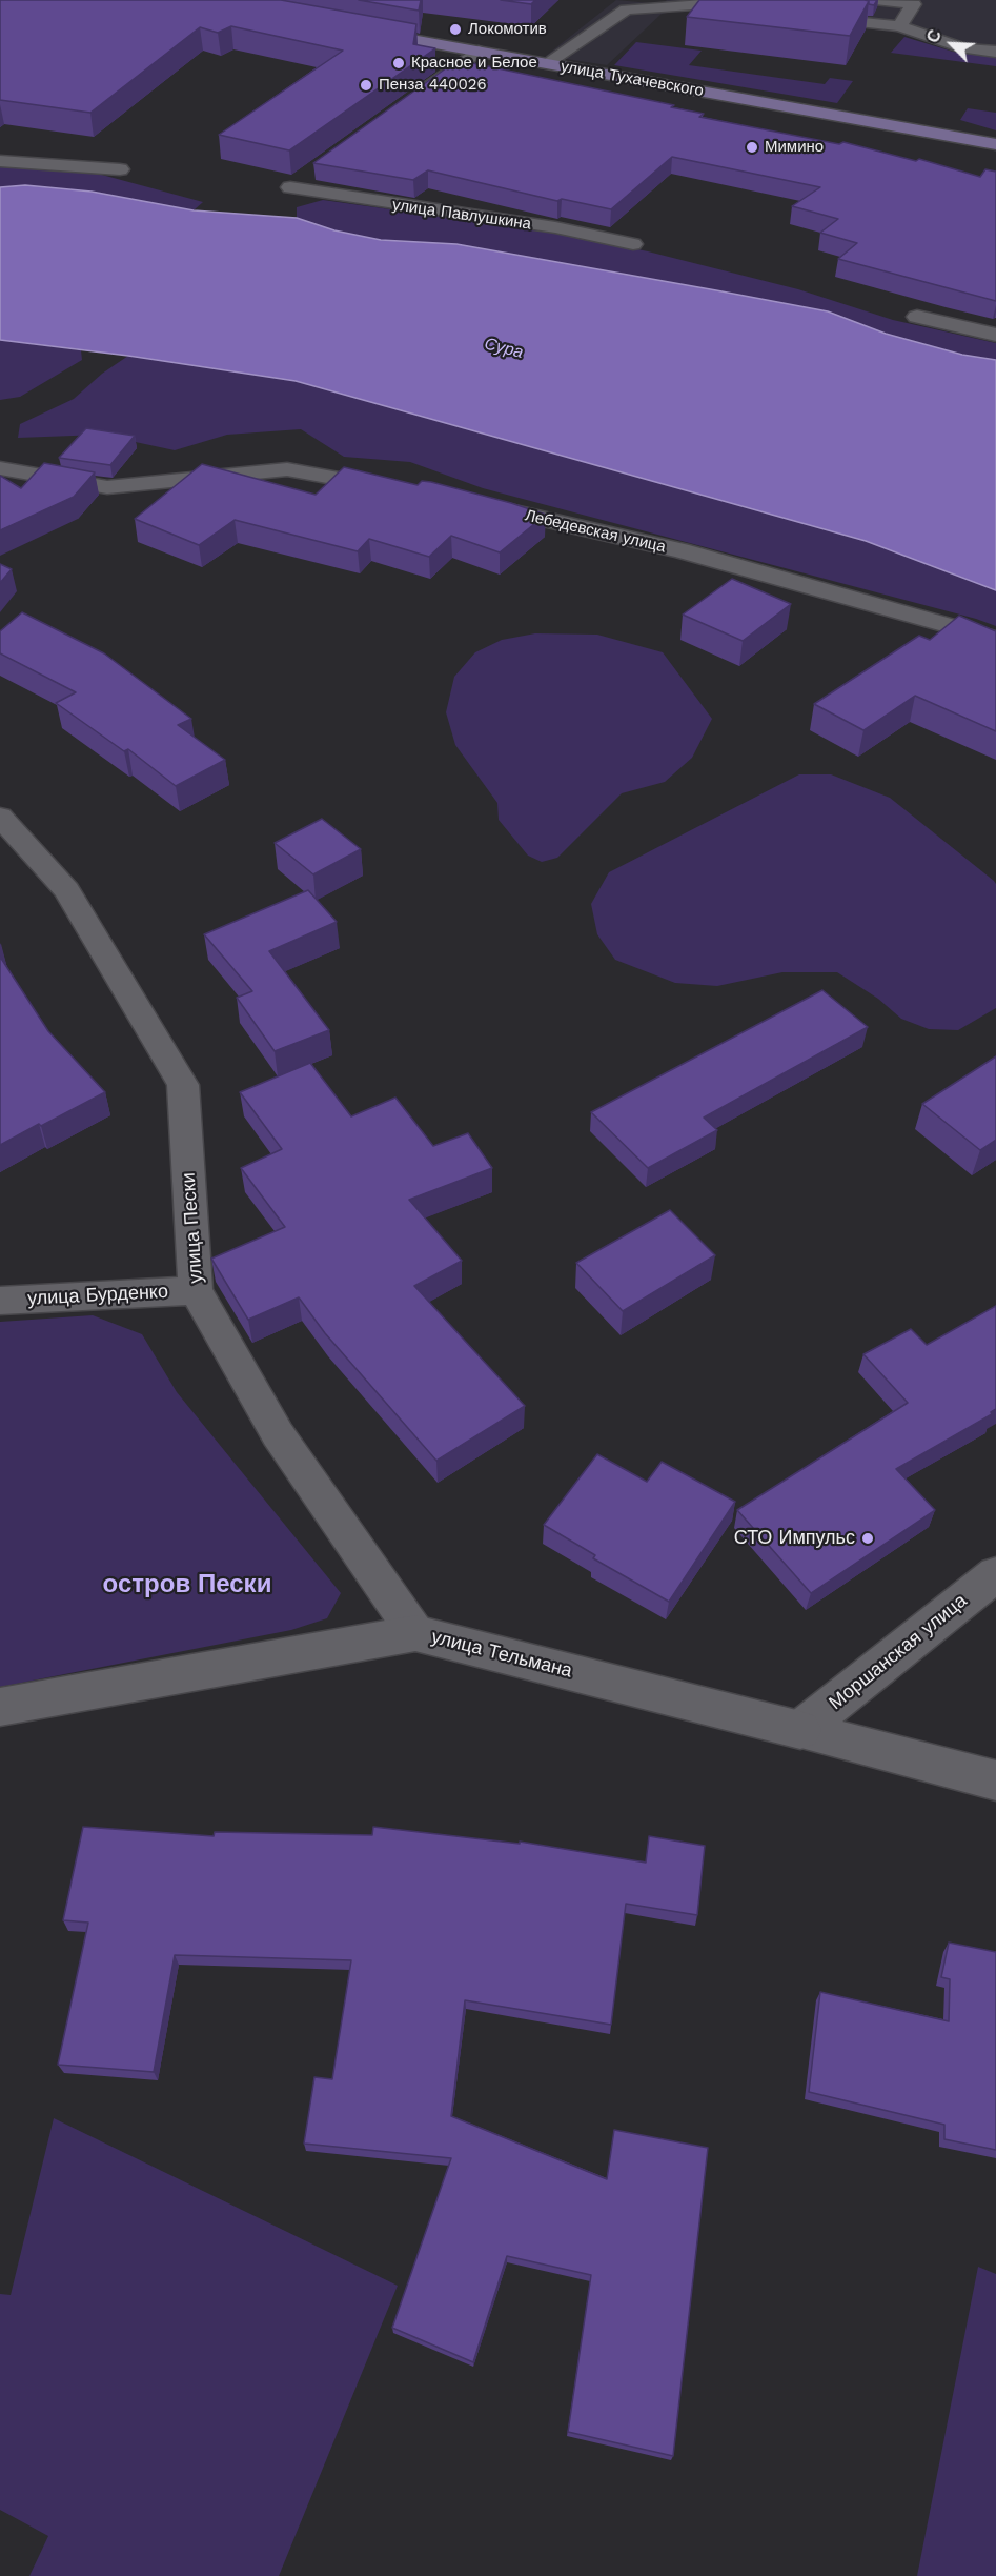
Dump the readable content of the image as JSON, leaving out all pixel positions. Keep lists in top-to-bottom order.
{
  "streets": {
    "main road": ["улица Тухачевского"],
    "street": [
      "улица Павлушкина",
      "Лебедевская улица",
      "улица Пески",
      "улица Бурденко",
      "Моршанская улица",
      "улица Тельмана"
    ]
  },
  "crossings": [
    ["улица Пески", "улица Бурденко"],
    ["улица Пески", "улица Тельмана"],
    ["Моршанская улица", "улица Тельмана"]
  ],
  "districts": ["остров Пески"],
  "water": ["Сура"],
  "places": [
    "Локомотив",
    "Красное и Белое",
    "Пенза 440026",
    "Мимино",
    "СТО Импульс"
  ],
  "north": "top left"
}
